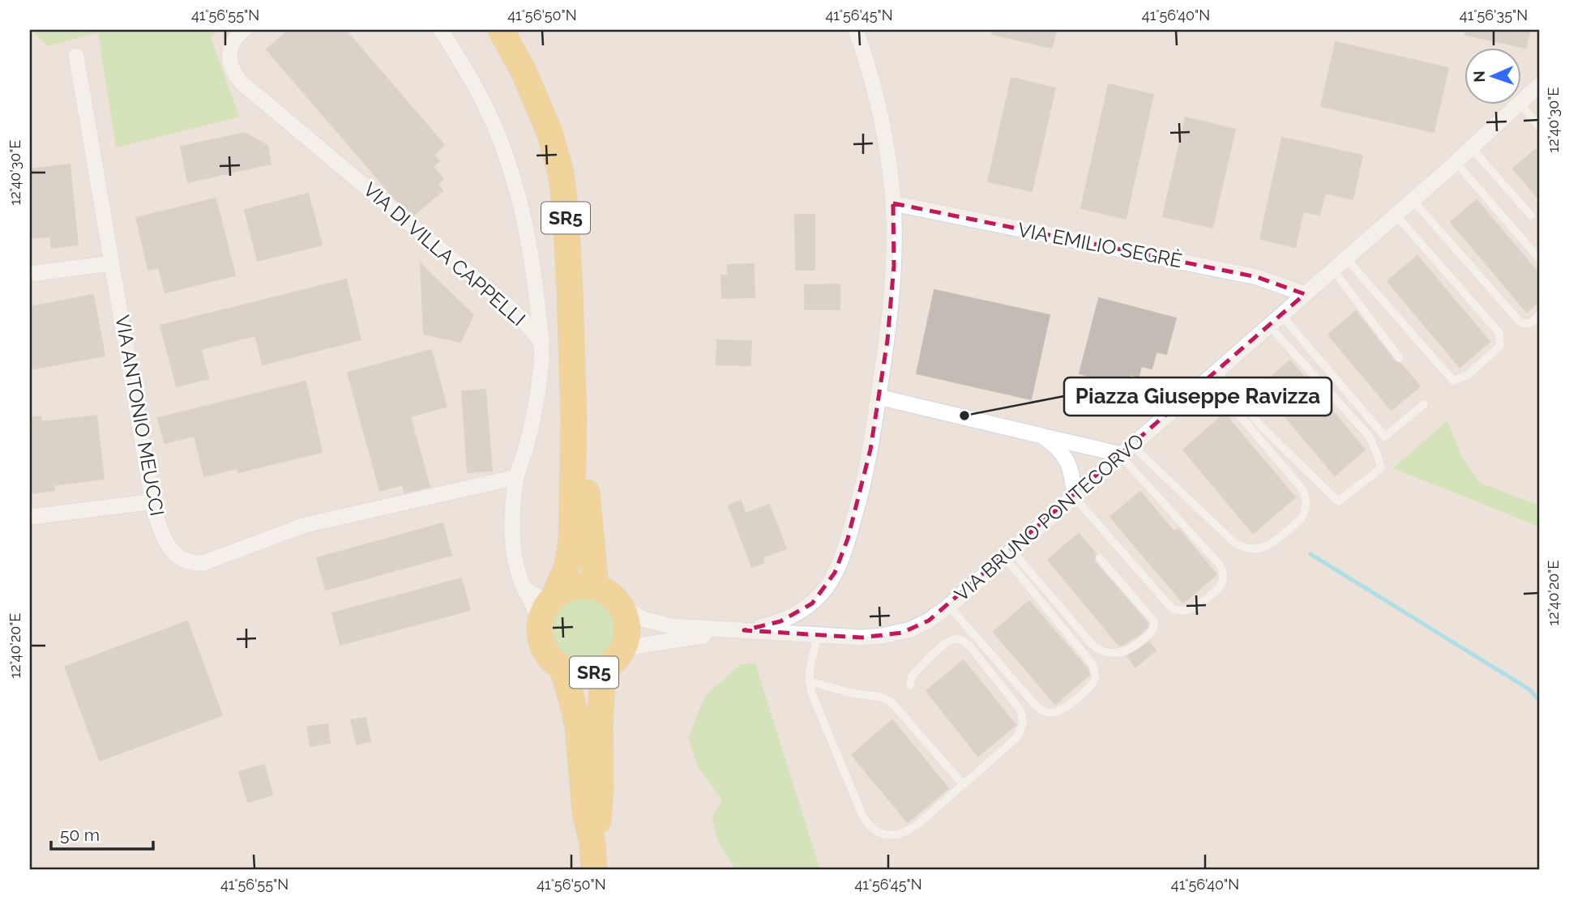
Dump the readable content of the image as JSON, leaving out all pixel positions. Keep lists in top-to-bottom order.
{
  "streets": {
    "main road": ["SR5"],
    "street": [
      "VIA EMILIO SEGRÈ",
      "VIA DI VILLA CAPPELLI",
      "VIA ANTONIO MEUCCI",
      "VIA BRUNO PONTECORVO"
    ]
  },
  "crossings": [
    ["SR5", "VIA BRUNO PONTECORVO"],
    ["VIA EMILIO SEGRÈ", "VIA BRUNO PONTECORVO"]
  ],
  "places": ["Piazza Giuseppe Ravizza"],
  "scale_bar": "50 m",
  "north": "left",
  "coordinates": [
    "41°56'55\"N",
    "41°56'50\"N",
    "41°56'45\"N",
    "41°56'40\"N",
    "41°56'35\"N",
    "12°40'30\"E",
    "12°40'20\"E"
  ]
}
